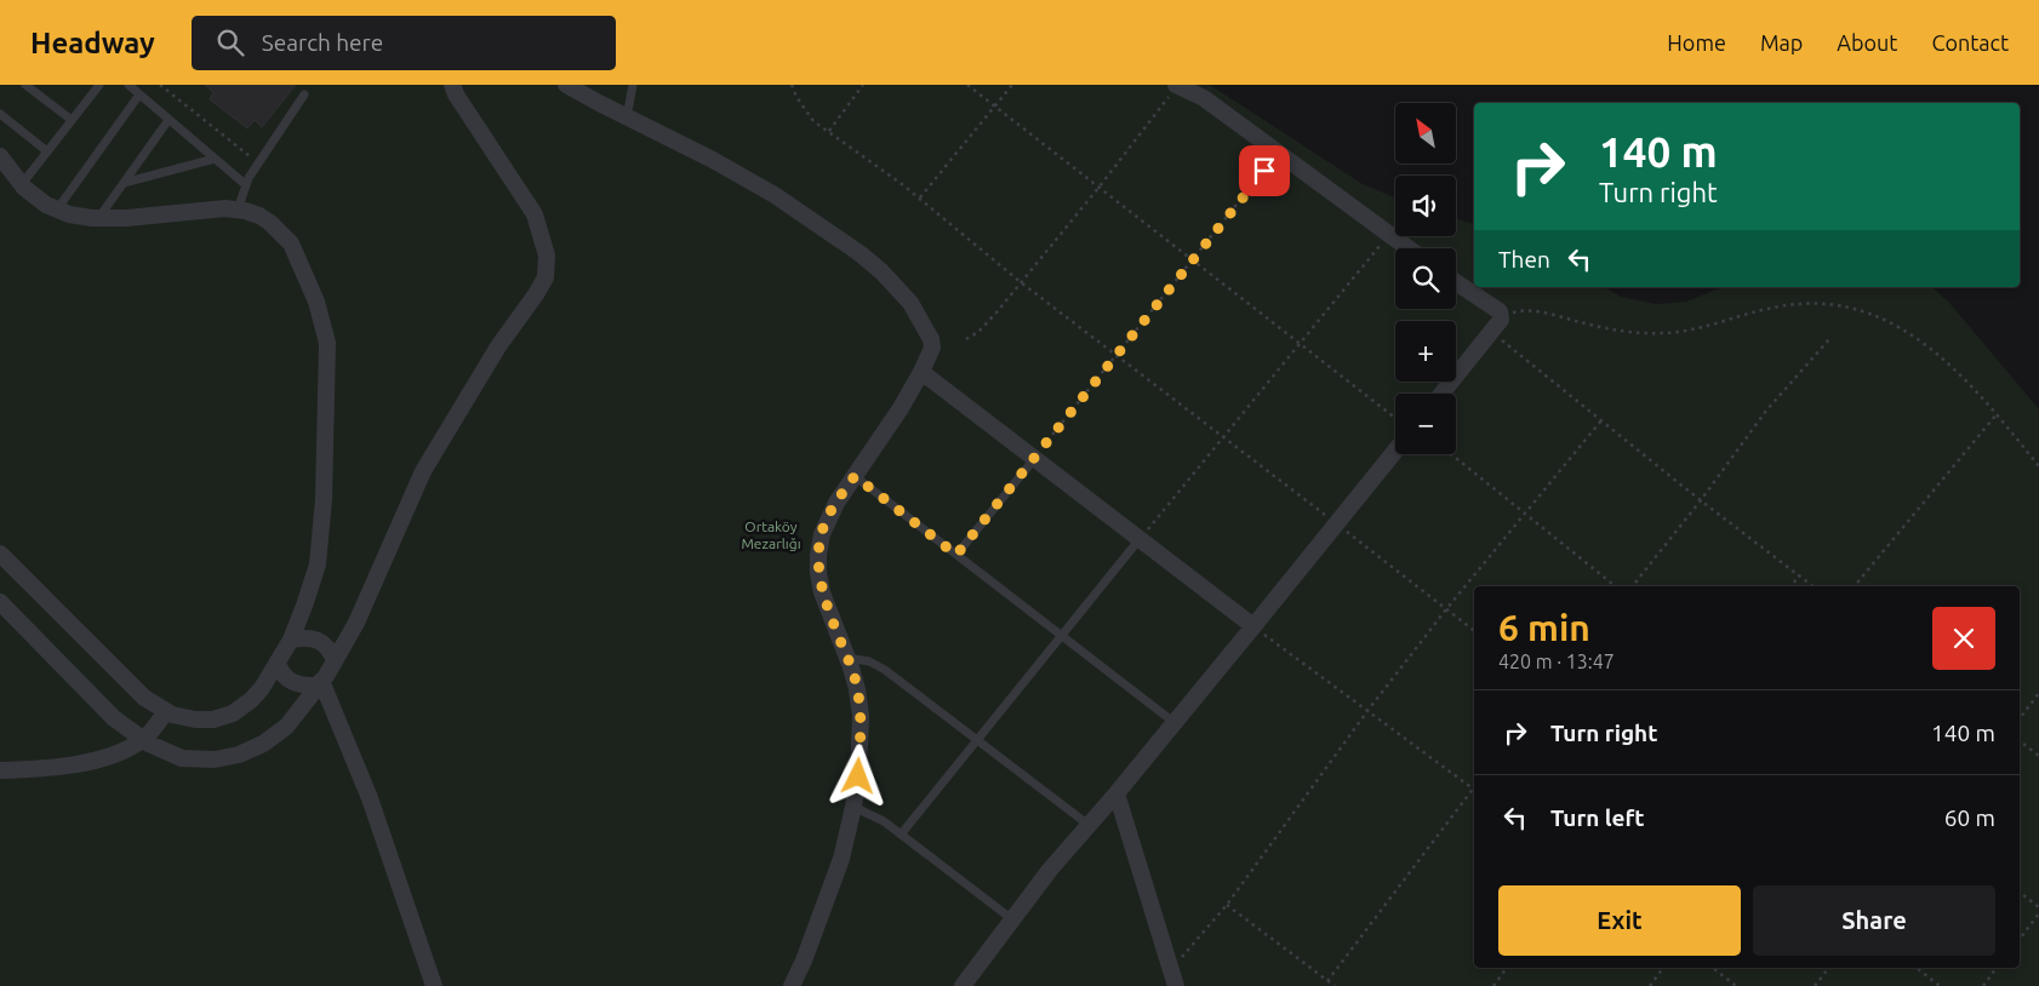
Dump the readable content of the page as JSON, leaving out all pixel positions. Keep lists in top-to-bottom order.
{
  "parks": ["Ortaköy Mezarlığı"],
  "north": "top left",
  "page": {
    "header": "Headway",
    "search": "Search here",
    "nav": [
      "Home",
      "Map",
      "About",
      "Contact"
    ],
    "map_buttons": ["+", "−"],
    "turn": ["140 m", "Turn right"],
    "then": "Then",
    "heading": ["6 min", "420 m · 13:47"],
    "list": [
      {
        "name": "Turn right",
        "value": "140 m"
      },
      {
        "name": "Turn left",
        "value": "60 m"
      }
    ],
    "buttons": ["Exit", "Share"]
  }
}
